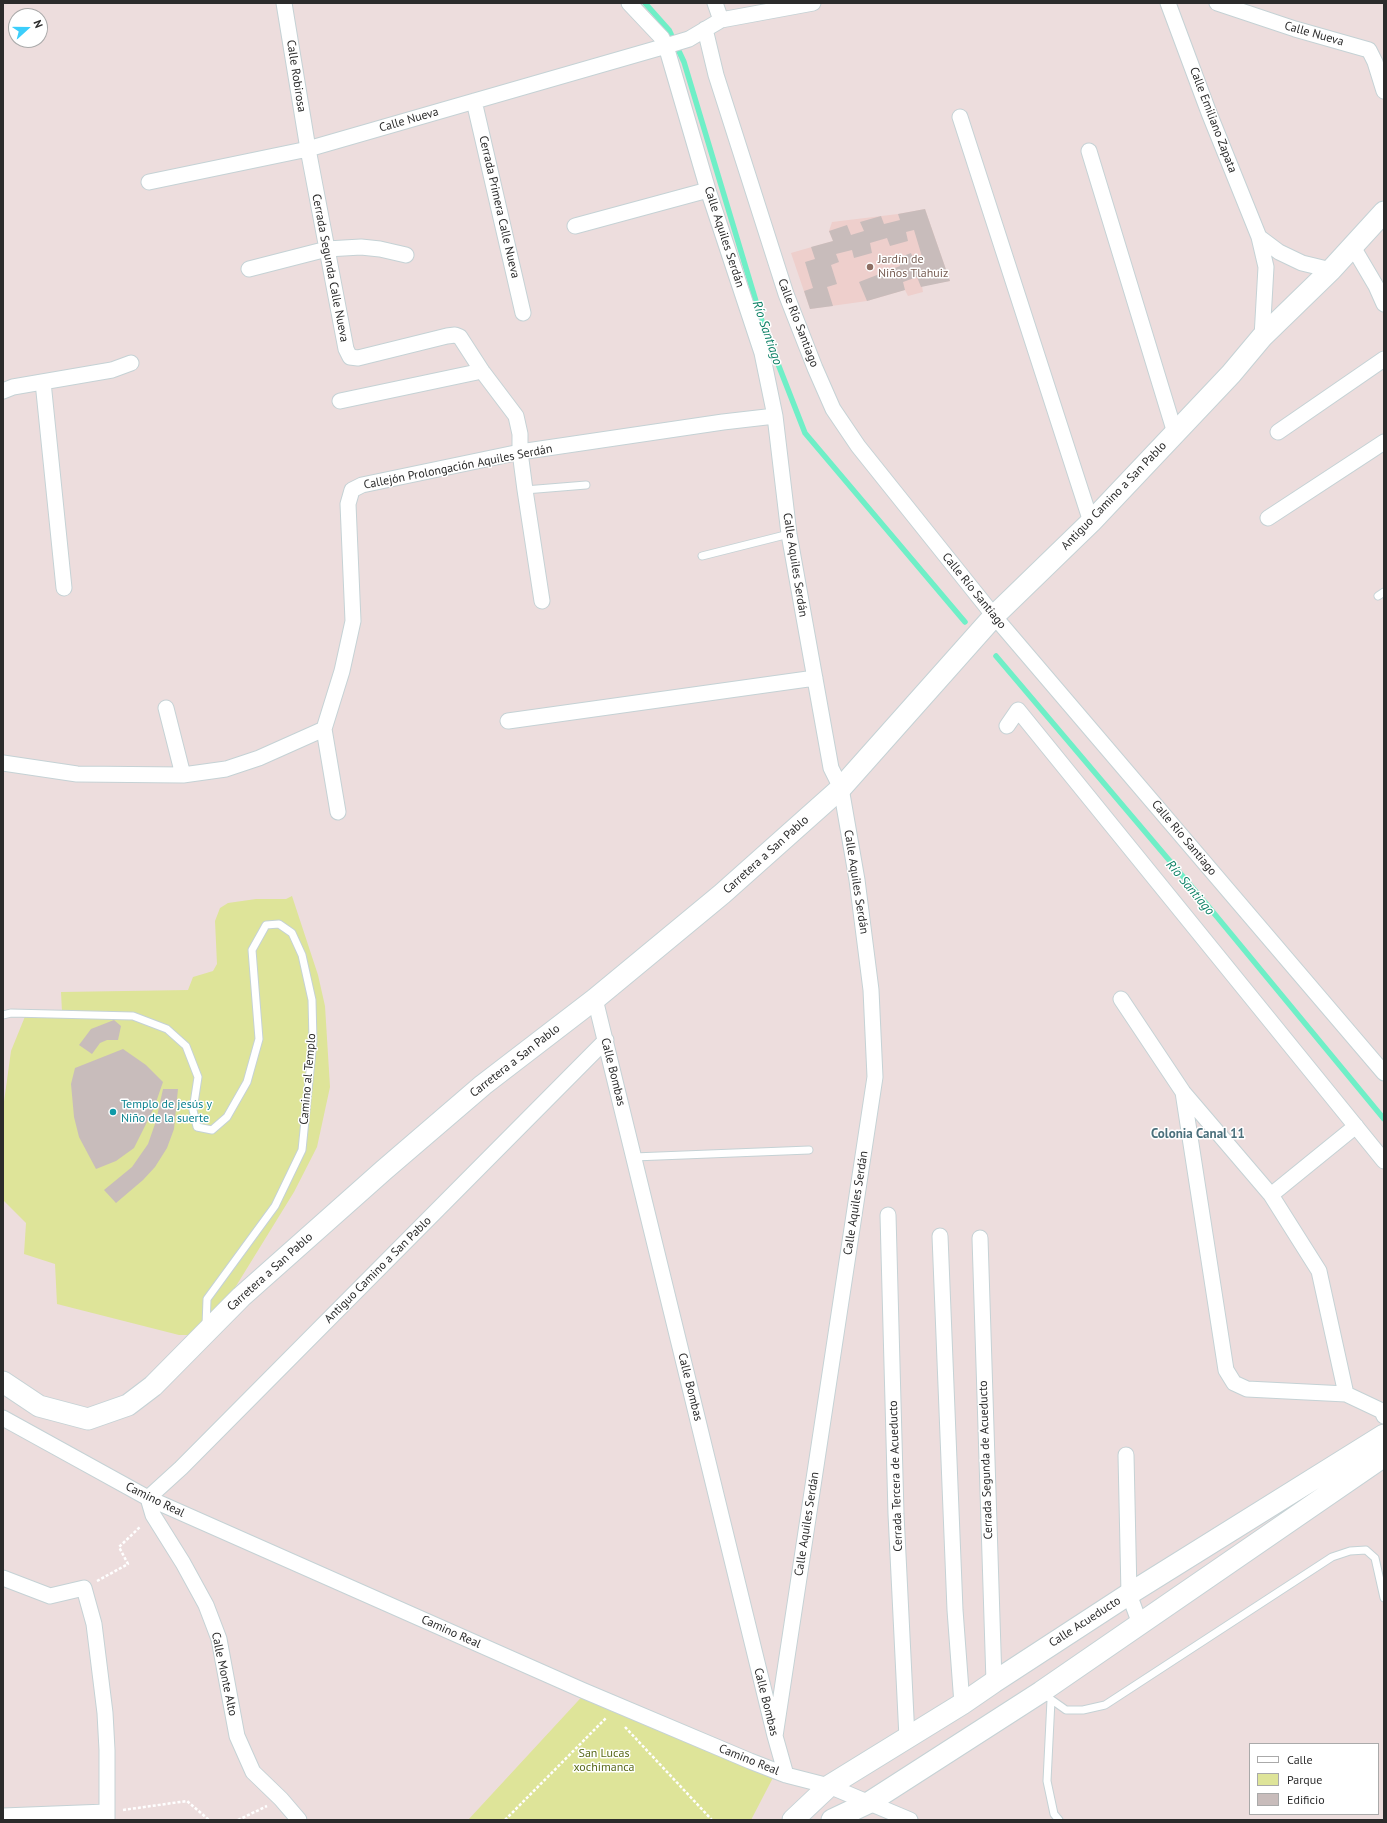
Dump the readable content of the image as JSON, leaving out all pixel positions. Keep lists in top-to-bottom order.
{
  "streets": {
    "main road": ["Antiguo Camino a San Pablo", "Carretera a San Pablo", "Calle Acueducto"],
    "street": [
      "Calle Nueva",
      "Calle Robirosa",
      "Calle Emiliano Zapata",
      "Cerrada Primera Calle Nueva",
      "Calle Aquiles Serdán",
      "Cerrada Segunda Calle Nueva",
      "Calle Río Santiago",
      "Callejón Prolongación Aquiles Serdán",
      "Calle Bombas",
      "Cerrada Segunda de Acueducto",
      "Cerrada Tercera de Acueducto",
      "Camino Real",
      "Calle Monte Alto"
    ],
    "lane": ["Camino al Templo"]
  },
  "crossings": [
    ["Calle Nueva", "Calle Robirosa"],
    ["Calle Nueva", "Cerrada Primera Calle Nueva"],
    ["Calle Nueva", "Calle Aquiles Serdán"],
    ["Calle Nueva", "Cerrada Segunda Calle Nueva"],
    ["Calle Nueva", "Calle Río Santiago"],
    ["Calle Robirosa", "Cerrada Segunda Calle Nueva"],
    ["Calle Emiliano Zapata", "Antiguo Camino a San Pablo"],
    ["Calle Aquiles Serdán", "Callejón Prolongación Aquiles Serdán"],
    ["Calle Aquiles Serdán", "Carretera a San Pablo"],
    ["Calle Aquiles Serdán", "Calle Bombas"],
    ["Cerrada Segunda Calle Nueva", "Callejón Prolongación Aquiles Serdán"],
    ["Calle Río Santiago", "Antiguo Camino a San Pablo"],
    ["Calle Río Santiago", "Carretera a San Pablo"],
    ["Antiguo Camino a San Pablo", "Carretera a San Pablo"],
    ["Antiguo Camino a San Pablo", "Calle Bombas"],
    ["Antiguo Camino a San Pablo", "Camino Real"],
    ["Antiguo Camino a San Pablo", "Calle Monte Alto"],
    ["Carretera a San Pablo", "Calle Bombas"],
    ["Carretera a San Pablo", "Camino al Templo"],
    ["Calle Bombas", "Camino Real"],
    ["Cerrada Segunda de Acueducto", "Calle Acueducto"],
    ["Cerrada Tercera de Acueducto", "Calle Acueducto"],
    ["Camino Real", "Calle Acueducto"],
    ["Camino Real", "Calle Monte Alto"]
  ],
  "districts": ["Colonia Canal 11"],
  "water": ["Río Santiago"],
  "parks": ["San Lucas xochimanca"],
  "places": ["Jardín de Niños Tlahuiz", "Templo de jesús y Niño de la suerte"],
  "legend": ["Calle", "Parque", "Edificio"],
  "north": "right"
}
